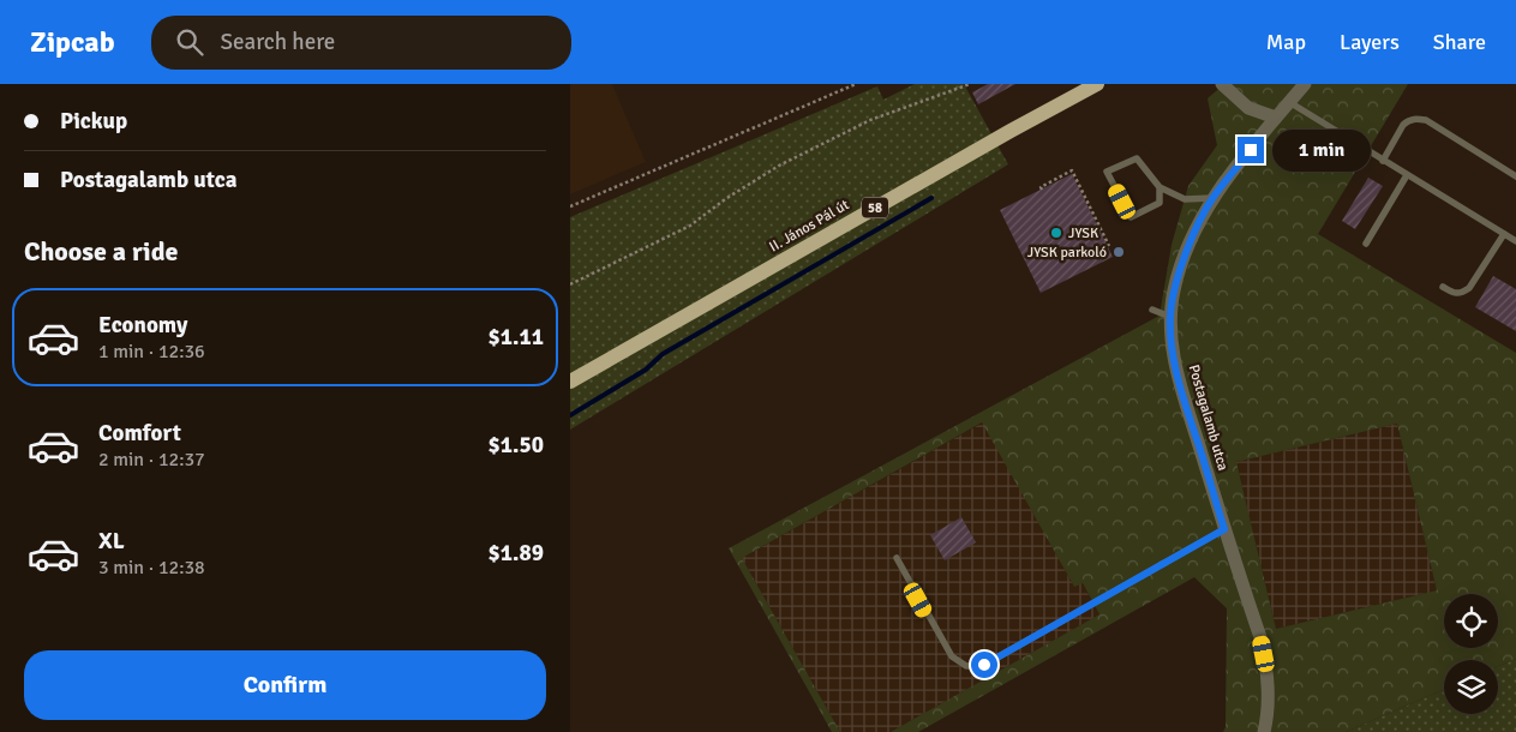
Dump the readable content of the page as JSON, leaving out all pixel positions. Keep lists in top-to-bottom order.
{
  "streets": {
    "main road": ["58", "II. János Pál út"],
    "street": ["Postagalamb utca"]
  },
  "places": ["JYSK", "JYSK parkoló"],
  "page": {
    "header": "Zipcab",
    "search": "Search here",
    "nav": ["Map", "Layers", "Share"],
    "banner": ["Pickup", "Postagalamb utca"],
    "bubble": "1 min",
    "heading": "Choose a ride",
    "list": [
      {
        "name": "Economy",
        "note": "1 min · 12:36",
        "value": "$1.11"
      },
      {
        "name": "Comfort",
        "note": "2 min · 12:37",
        "value": "$1.50"
      },
      {
        "name": "XL",
        "note": "3 min · 12:38",
        "value": "$1.89"
      }
    ],
    "buttons": "Confirm"
  }
}
